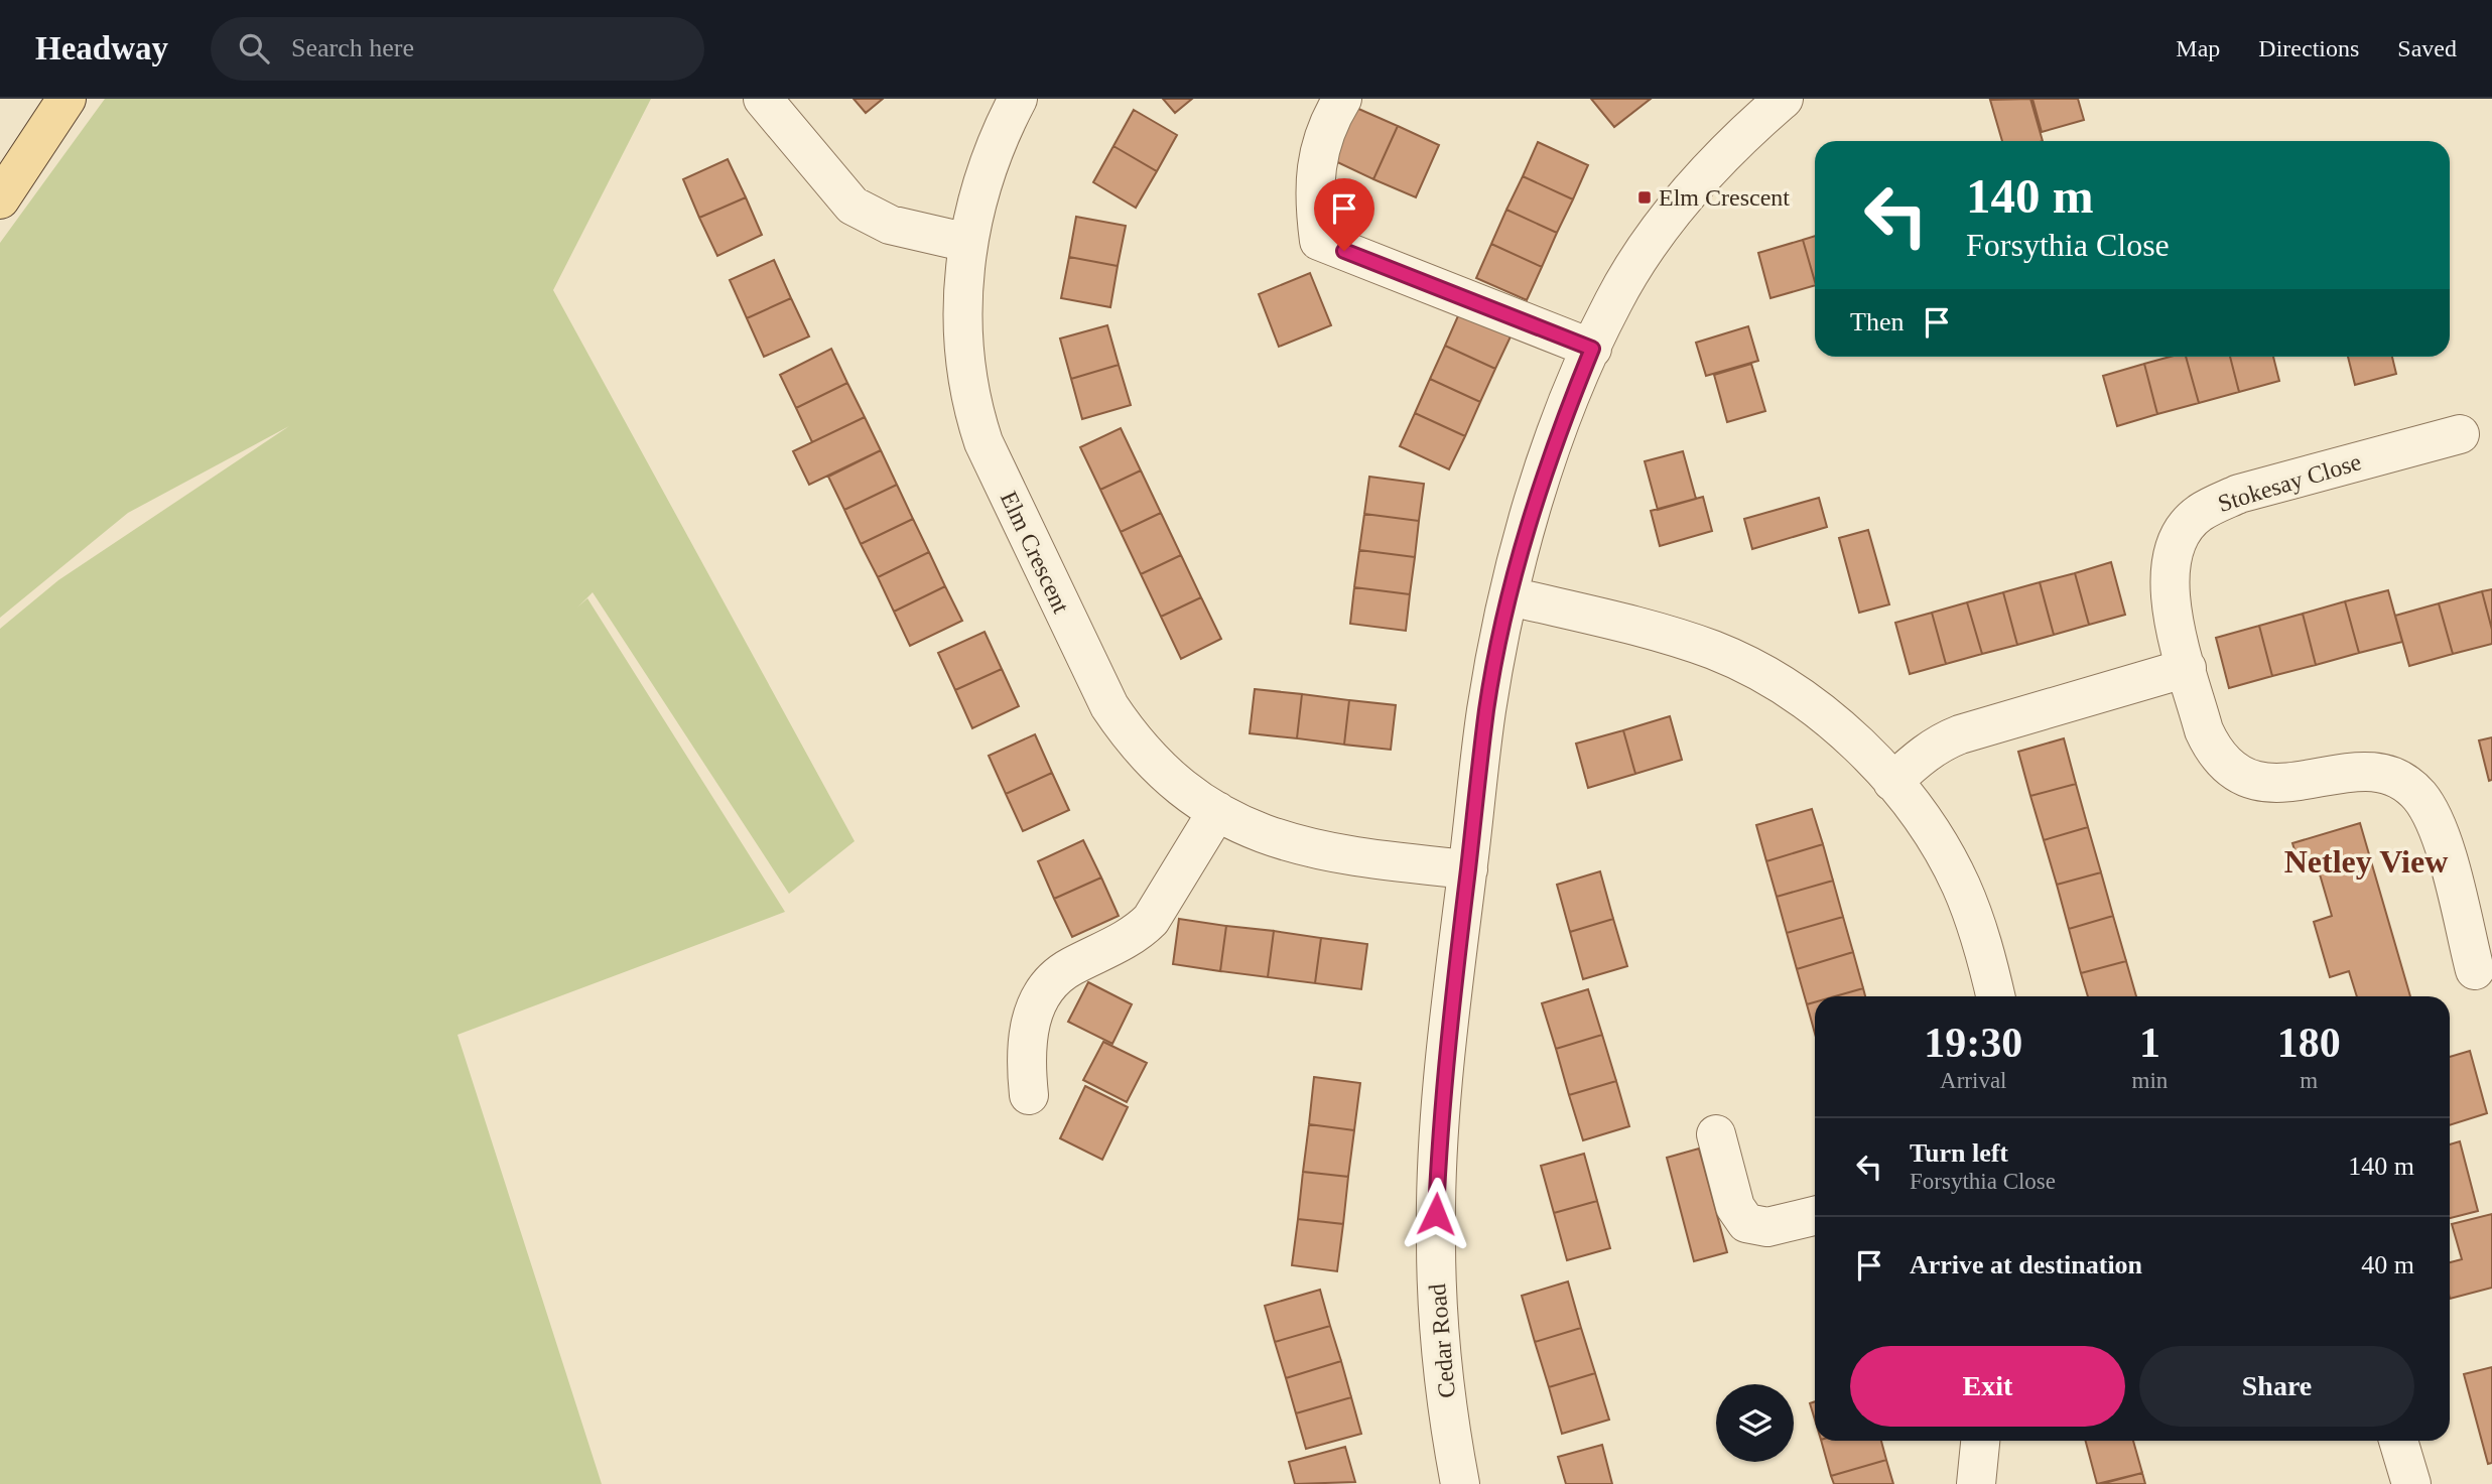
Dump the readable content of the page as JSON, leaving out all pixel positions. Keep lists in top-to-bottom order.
{
  "streets": {
    "street": ["Stokesay Close", "Elm Crescent", "Cedar Road"]
  },
  "crossings": [
    ["Elm Crescent", "Cedar Road"]
  ],
  "districts": ["Netley View"],
  "places": {
    "transit": ["Elm Crescent"]
  },
  "page": {
    "header": "Headway",
    "search": "Search here",
    "nav": ["Map", "Directions", "Saved"],
    "turn": ["140 m", "Forsythia Close"],
    "then": "Then",
    "eta": [
      "19:30",
      "Arrival",
      "1",
      "min",
      "180",
      "m"
    ],
    "list": [
      {
        "name": "Turn left",
        "note": "Forsythia Close",
        "value": "140 m"
      },
      {
        "name": "Arrive at destination",
        "value": "40 m"
      }
    ],
    "buttons": ["Exit", "Share"]
  }
}
